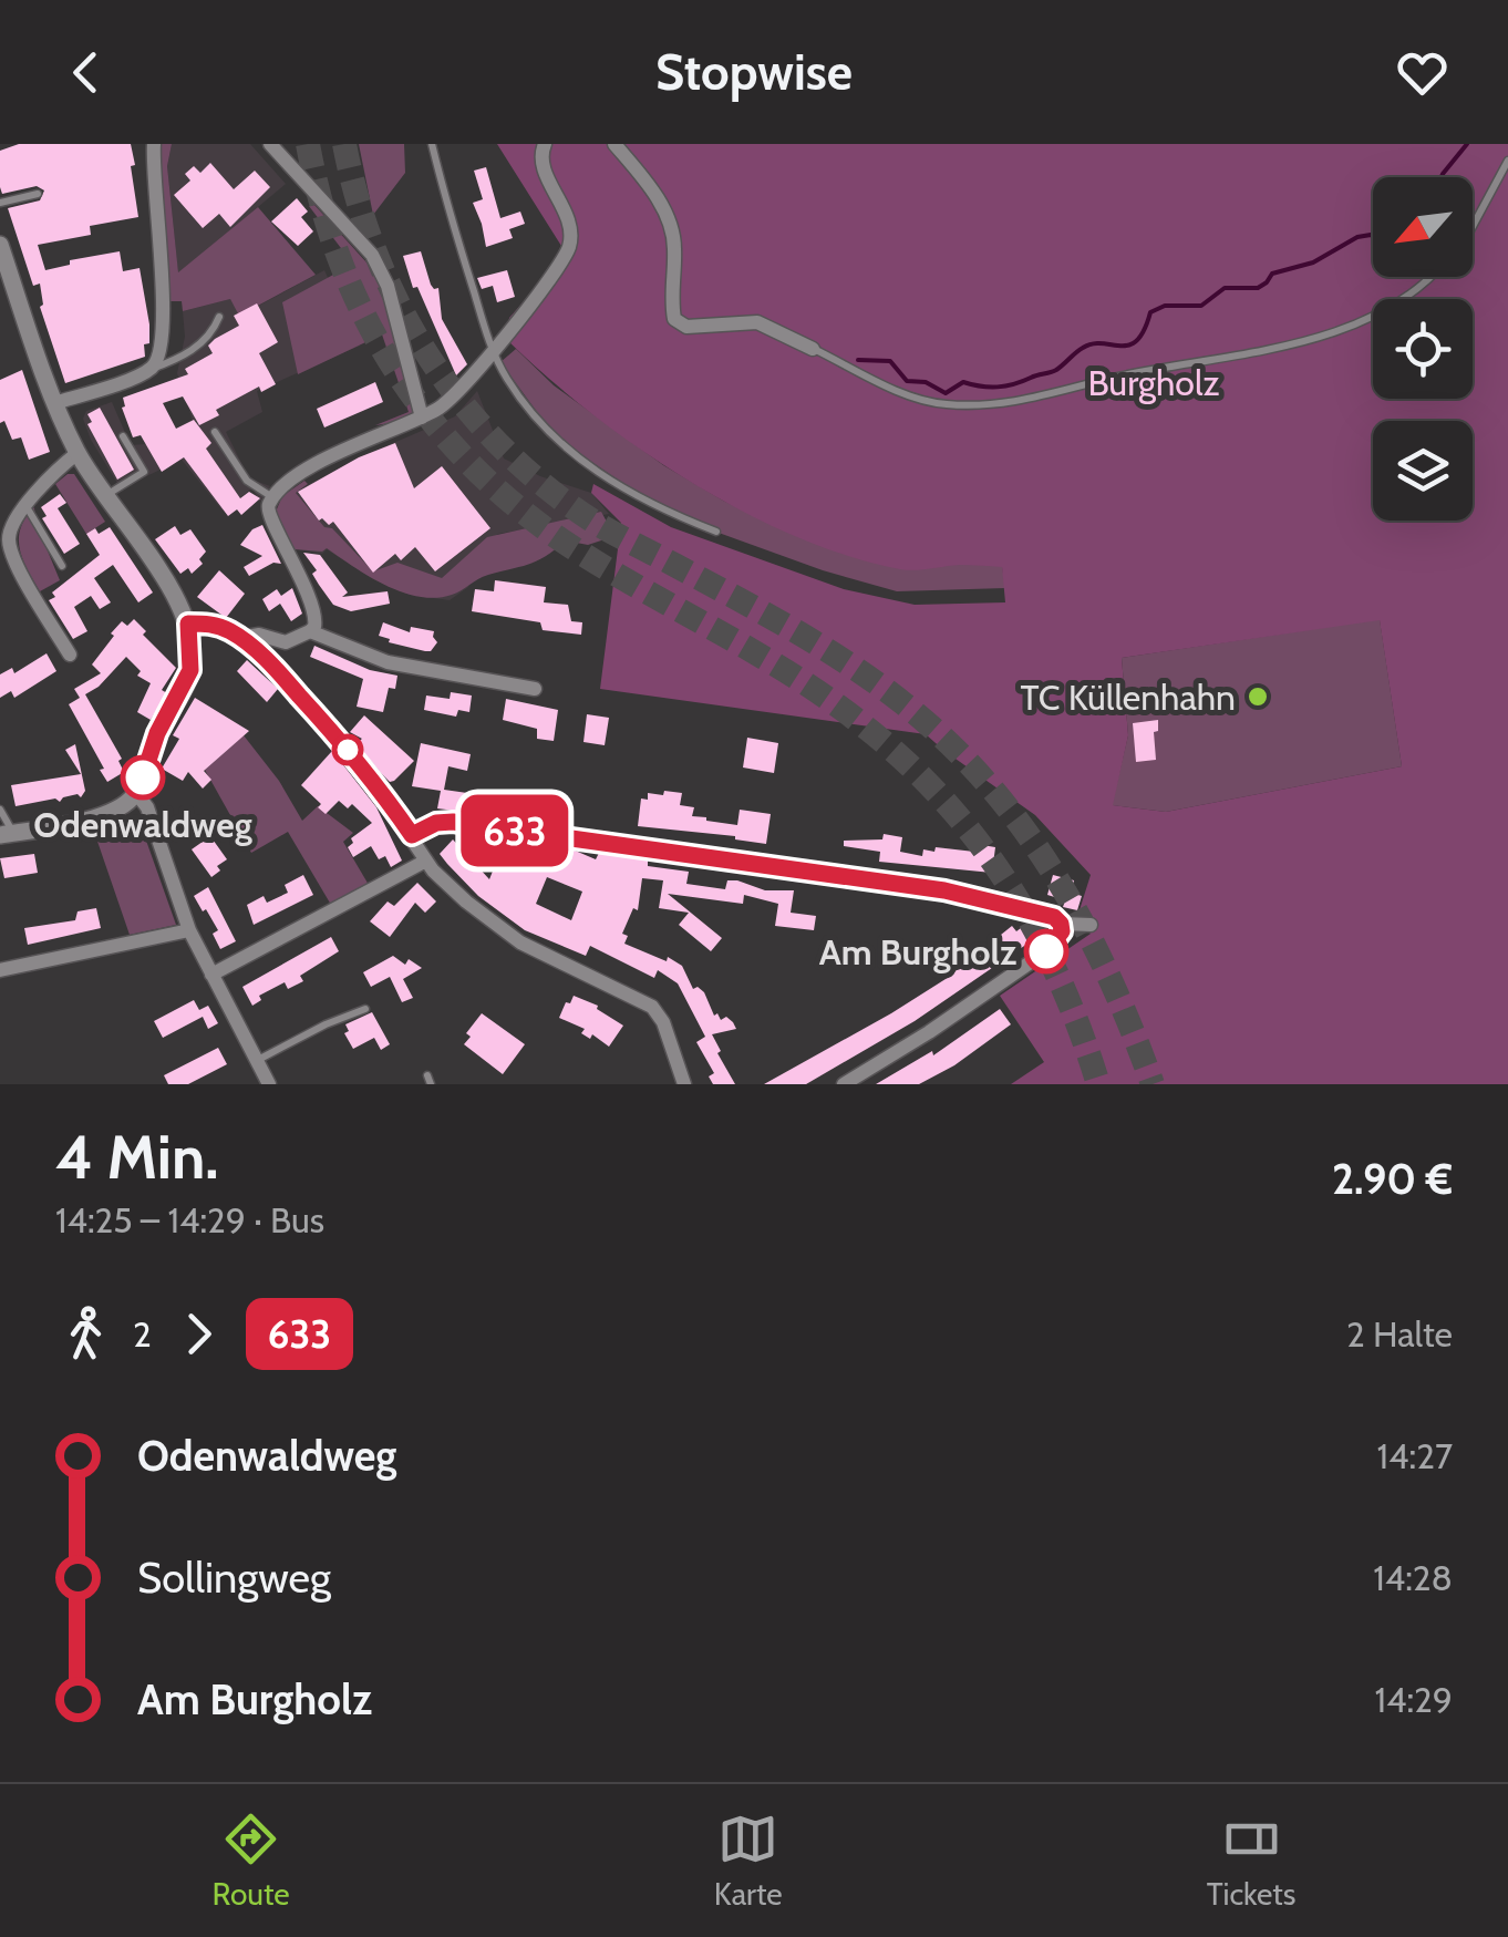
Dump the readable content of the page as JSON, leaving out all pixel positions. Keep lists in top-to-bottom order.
{
  "parks": ["Burgholz"],
  "places": ["TC Küllenhahn", "Odenwaldweg", "Am Burgholz"],
  "lines": ["bus line 633"],
  "north": "bottom left",
  "page": {
    "header": "Stopwise",
    "on_map": "633",
    "heading": ["4 Min.", "14:25 – 14:29 · Bus", "2.90 €"],
    "legs": ["2", "633", "2 Halte"],
    "list": [
      {
        "name": "Odenwaldweg",
        "value": "14:27"
      },
      {
        "name": "Sollingweg",
        "value": "14:28"
      },
      {
        "name": "Am Burgholz",
        "value": "14:29"
      }
    ],
    "tabs": ["Route", "Karte", "Tickets"]
  }
}
